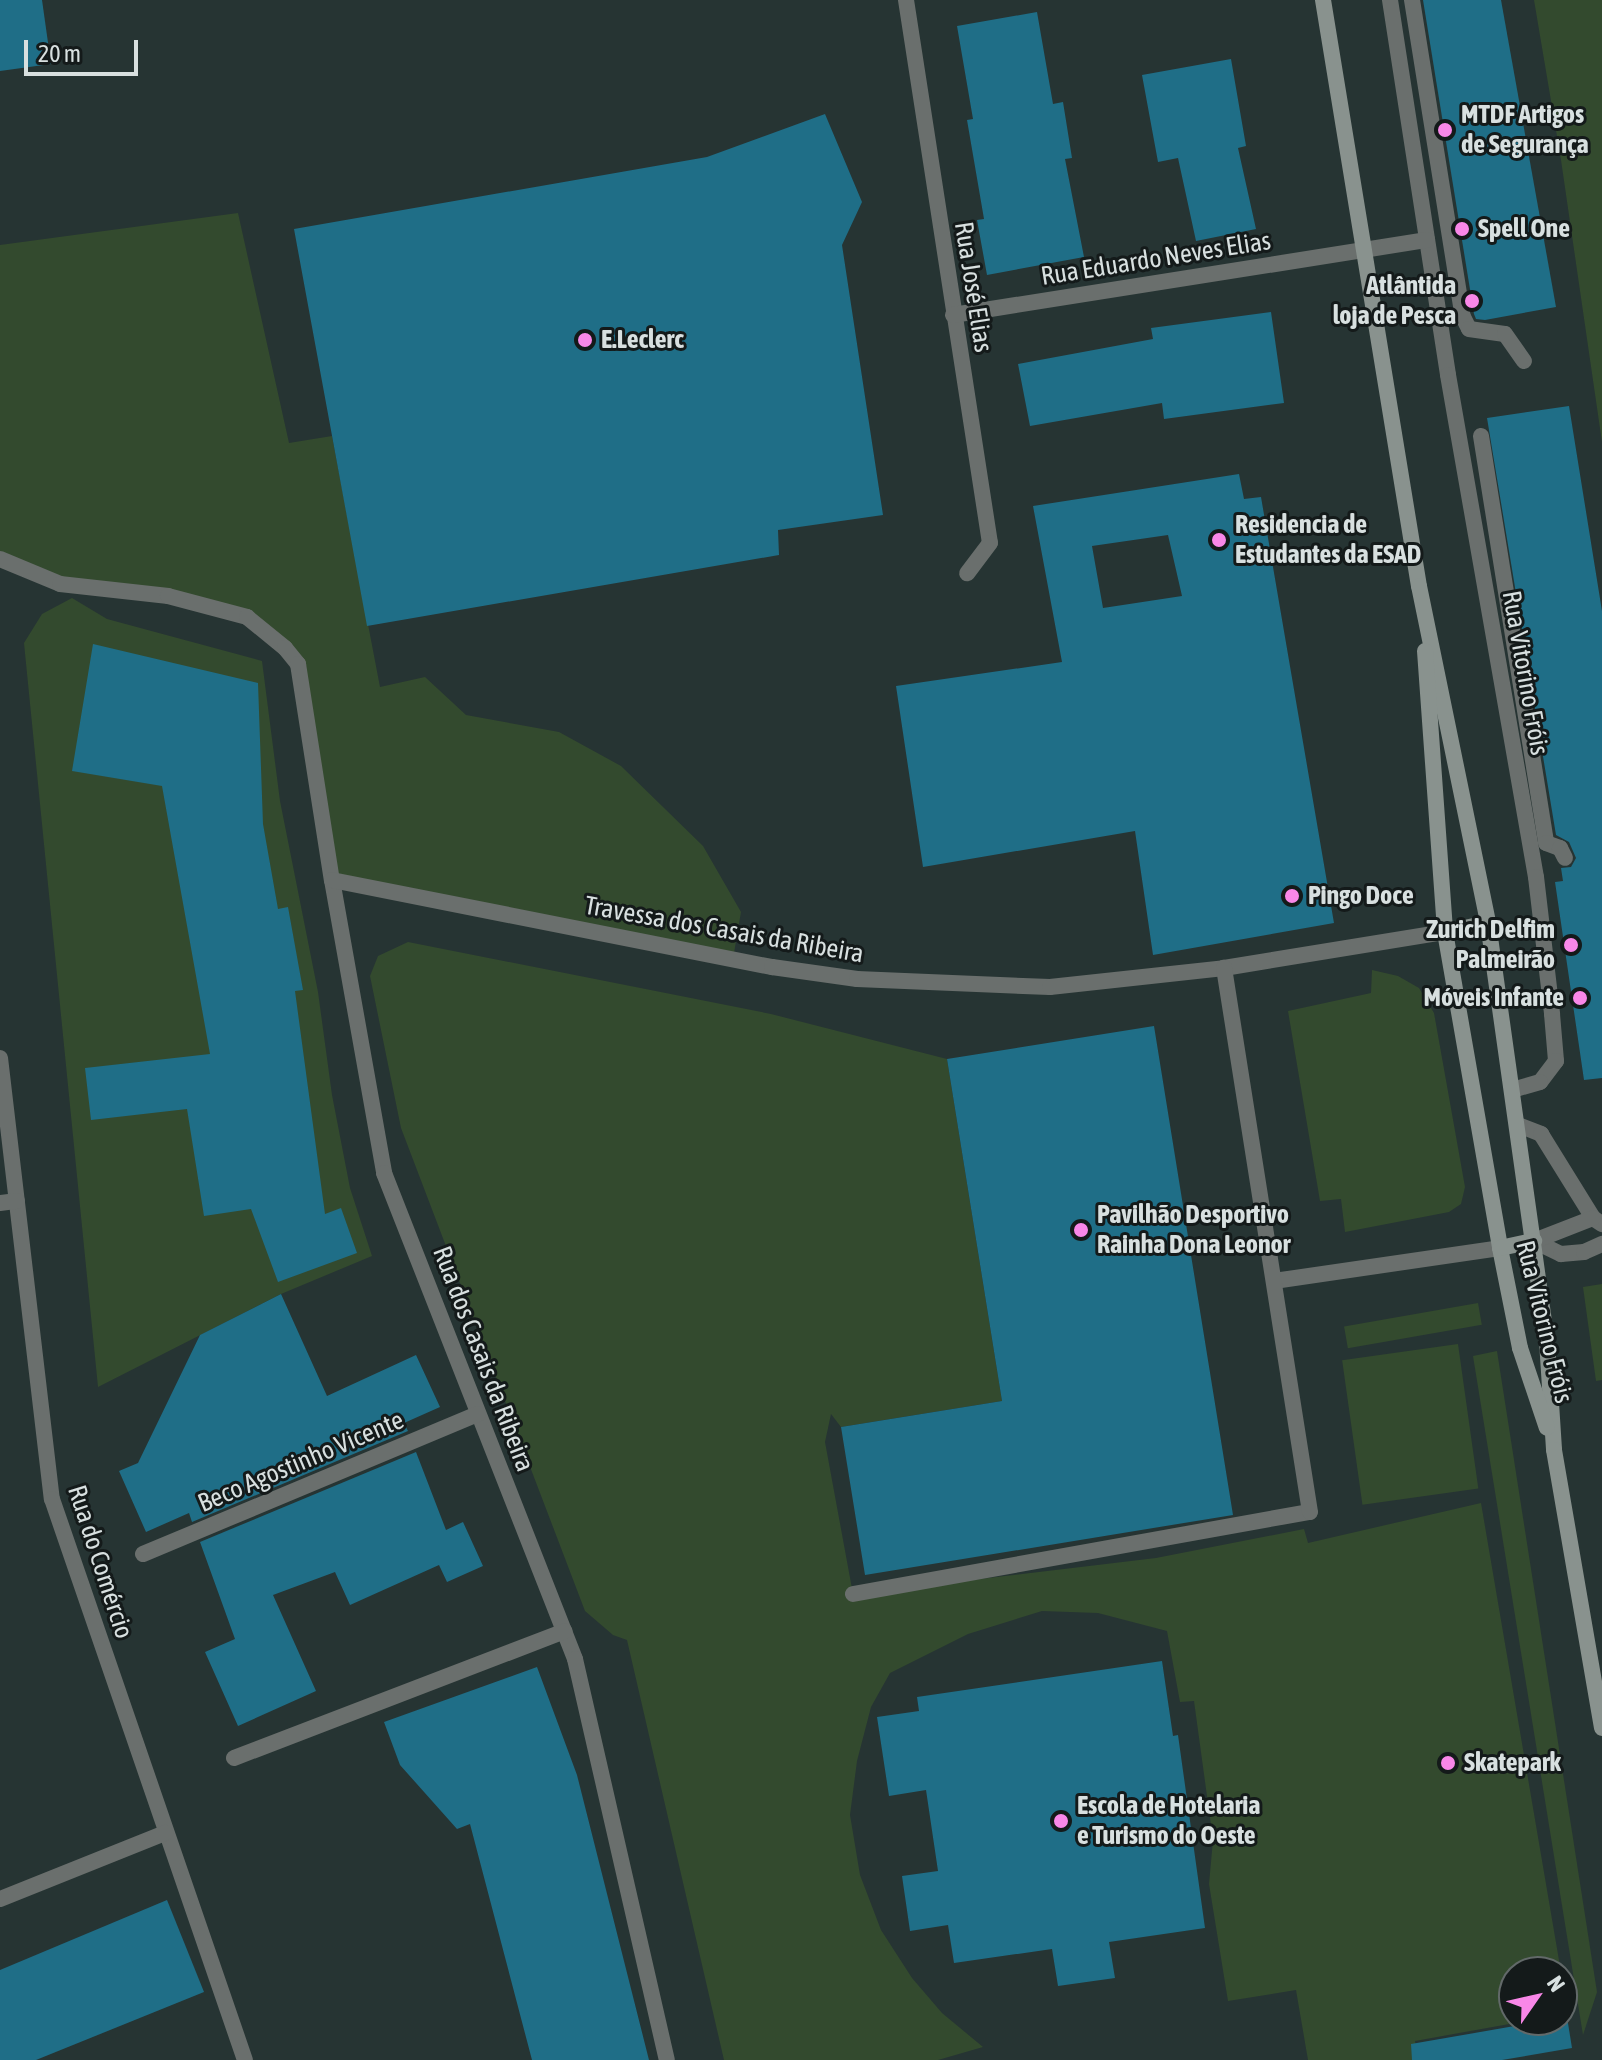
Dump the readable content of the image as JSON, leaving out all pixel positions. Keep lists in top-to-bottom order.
{
  "streets": {
    "main road": ["Rua Vitorino Fróis"],
    "street": [
      "Rua Eduardo Neves Elias",
      "Rua José Elias",
      "Travessa dos Casais da Ribeira",
      "Rua dos Casais da Ribeira",
      "Beco Agostinho Vicente",
      "Rua do Comércio"
    ]
  },
  "crossings": [
    ["Rua Eduardo Neves Elias", "Rua José Elias"],
    ["Rua Eduardo Neves Elias", "Rua Vitorino Fróis"],
    ["Rua Vitorino Fróis", "Travessa dos Casais da Ribeira"],
    ["Travessa dos Casais da Ribeira", "Rua dos Casais da Ribeira"],
    ["Rua dos Casais da Ribeira", "Beco Agostinho Vicente"]
  ],
  "places": [
    "MTDF Artigos de Segurança",
    "Spell One",
    "Atlântida loja de Pesca",
    "E.Leclerc",
    "Residencia de Estudantes da ESAD",
    "Pingo Doce",
    "Zurich Delfim Palmeirão",
    "Móveis Infante",
    "Pavilhão Desportivo Rainha Dona Leonor",
    "Skatepark",
    "Escola de Hotelaria e Turismo do Oeste"
  ],
  "scale_bar": "20 m",
  "north": "top right"
}
